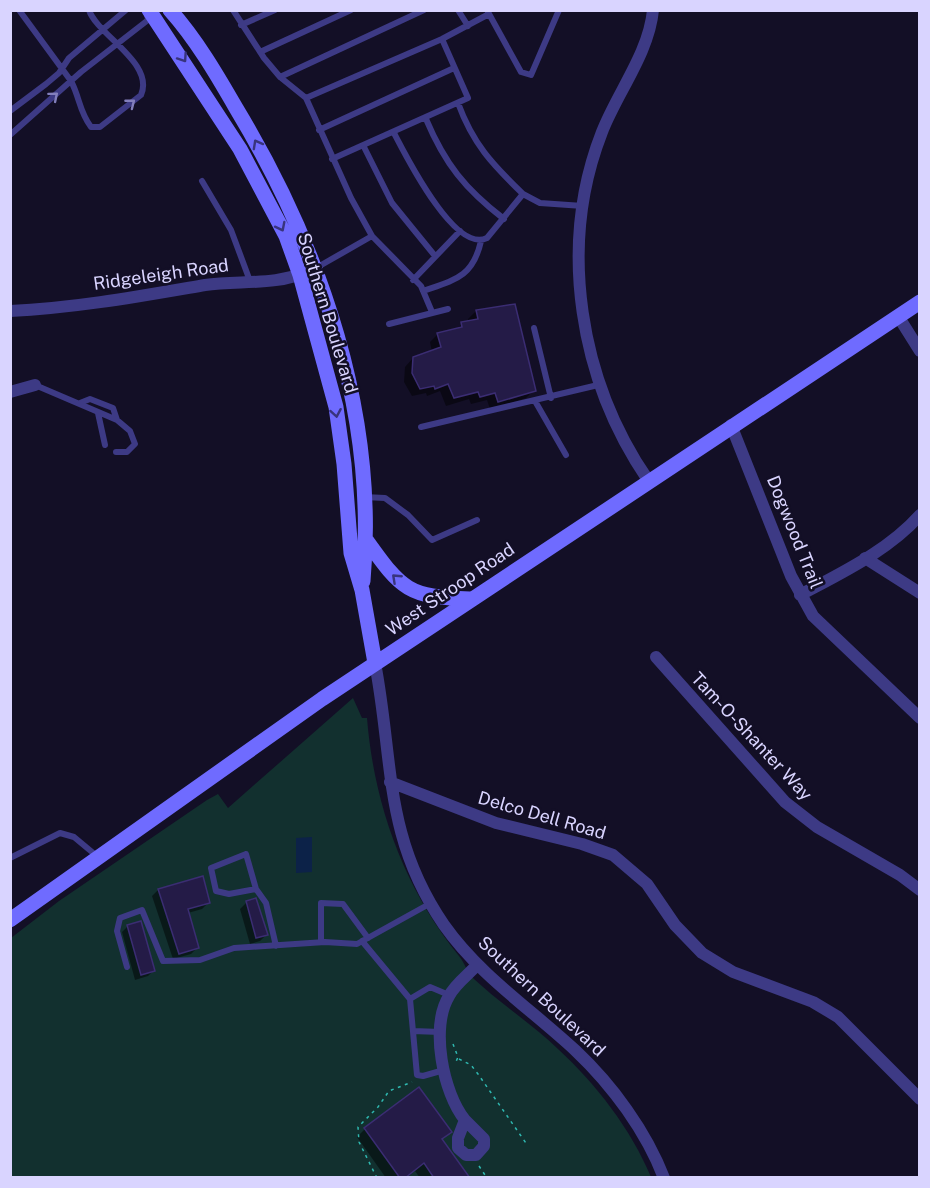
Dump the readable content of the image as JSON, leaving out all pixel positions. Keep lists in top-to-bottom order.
{
  "streets": {
    "street": [
      "Ridgeleigh Road",
      "Southern Boulevard",
      "Dogwood Trail",
      "West Stroop Road",
      "Tam-O-Shanter Way",
      "Delco Dell Road"
    ]
  },
  "crossings": [
    ["Ridgeleigh Road", "Southern Boulevard"],
    ["Southern Boulevard", "West Stroop Road"],
    ["Southern Boulevard", "Delco Dell Road"],
    ["Dogwood Trail", "West Stroop Road"]
  ]
}
